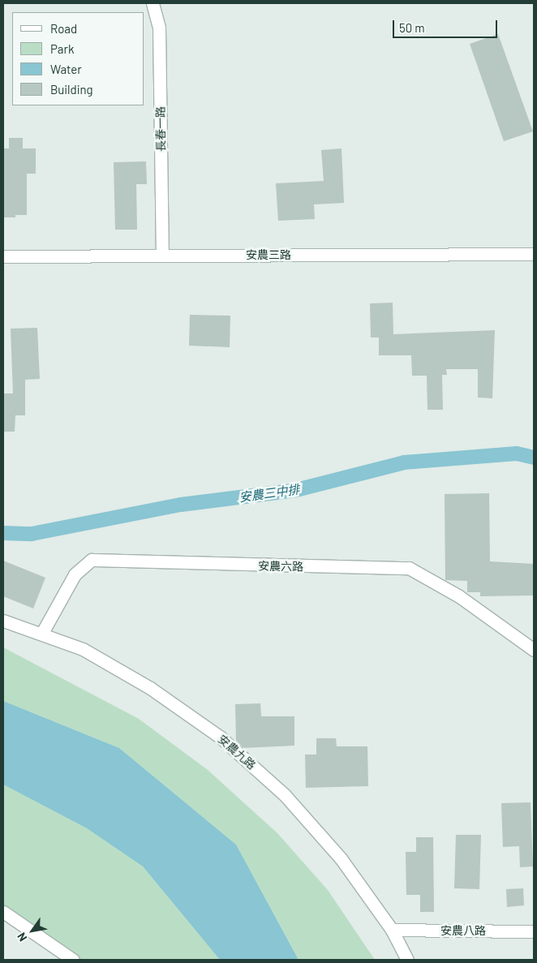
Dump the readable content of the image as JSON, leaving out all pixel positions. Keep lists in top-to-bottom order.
{
  "streets": {
    "street": [
      "長春一路",
      "安農三路",
      "安農六路",
      "安農九路",
      "安農八路"
    ]
  },
  "crossings": [
    ["長春一路", "安農三路"],
    ["安農六路", "安農九路"],
    ["安農九路", "安農八路"]
  ],
  "water": ["安農三中排"],
  "legend": [
    "Road",
    "Park",
    "Water",
    "Building"
  ],
  "scale_bar": "50 m",
  "north": "bottom left"
}
